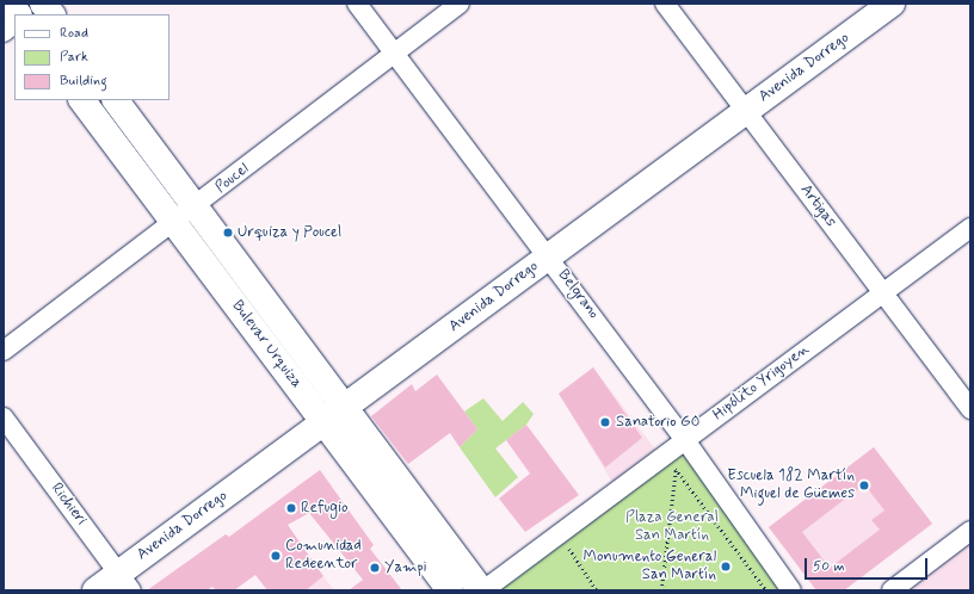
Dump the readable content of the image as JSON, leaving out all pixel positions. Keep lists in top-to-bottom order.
{
  "streets": {
    "main road": ["Avenida Dorrego", "Bulevar Urquiza"],
    "street": [
      "Poucel",
      "Artigas",
      "Belgrano",
      "Hipólito Yrigoyen",
      "Richieri"
    ]
  },
  "crossings": [
    ["Avenida Dorrego", "Artigas"],
    ["Avenida Dorrego", "Belgrano"],
    ["Avenida Dorrego", "Bulevar Urquiza"],
    ["Avenida Dorrego", "Richieri"],
    ["Poucel", "Belgrano"],
    ["Poucel", "Bulevar Urquiza"],
    ["Artigas", "Hipólito Yrigoyen"],
    ["Belgrano", "Hipólito Yrigoyen"],
    ["Bulevar Urquiza", "Hipólito Yrigoyen"]
  ],
  "parks": ["Plaza General San Martín"],
  "places": [
    "Urquiza y Poucel",
    "Sanatorio GO",
    "Escuela 182 Martín Miguel de Güemes",
    "Refugio",
    "Comunidad Redeentor",
    "Monumento General San Martín",
    "Yampi"
  ],
  "legend": ["Road", "Park", "Building"],
  "scale_bar": "50 m"
}
